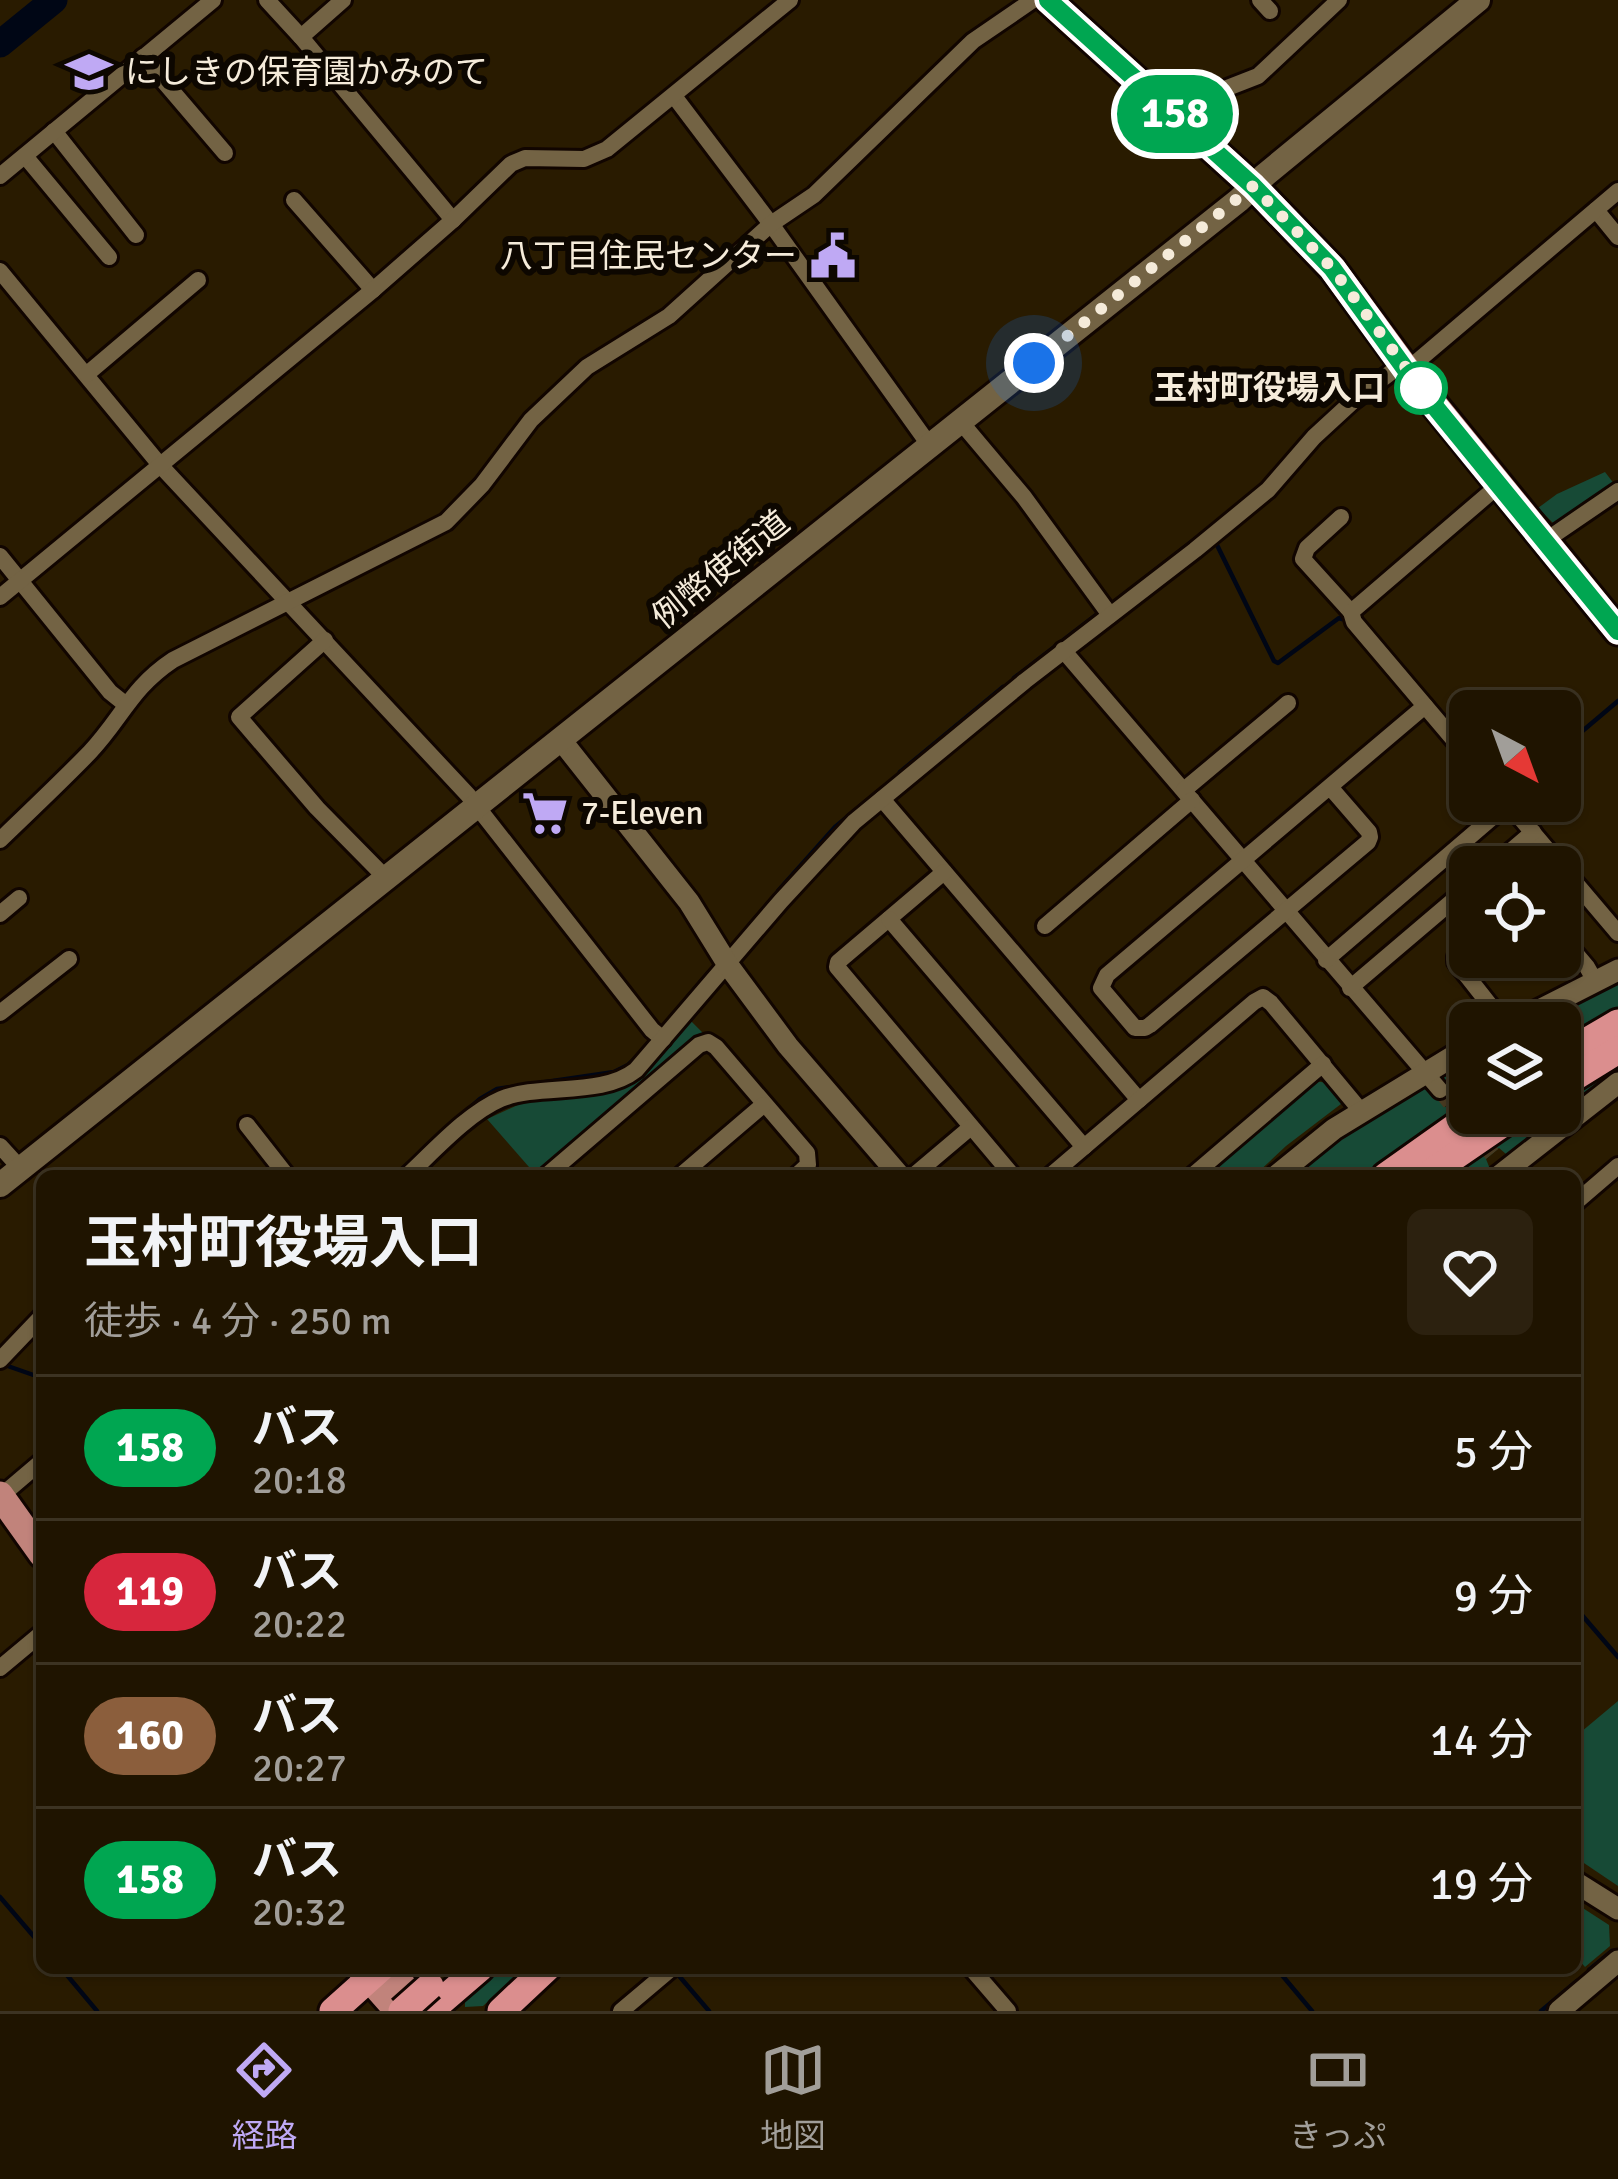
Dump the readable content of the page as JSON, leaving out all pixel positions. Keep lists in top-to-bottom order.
{
  "streets": {
    "main road": ["例幣使街道"]
  },
  "places": {
    "school or university": ["にしきの保育園かみのて"],
    "public building": ["八丁目住民センター"],
    "other": ["玉村町役場入口"],
    "supermarket": ["7-Eleven"]
  },
  "lines": ["bus line 158"],
  "north": "bottom right",
  "page": {
    "on_map": "158",
    "heading": ["玉村町役場入口", "徒歩 · 4 分 · 250 m"],
    "list": [
      {
        "mark": "158",
        "name": "バス",
        "note": "20:18",
        "value": "5 分"
      },
      {
        "mark": "119",
        "name": "バス",
        "note": "20:22",
        "value": "9 分"
      },
      {
        "mark": "160",
        "name": "バス",
        "note": "20:27",
        "value": "14 分"
      },
      {
        "mark": "158",
        "name": "バス",
        "note": "20:32",
        "value": "19 分"
      }
    ],
    "tabs": ["経路", "地図", "きっぷ"]
  }
}
